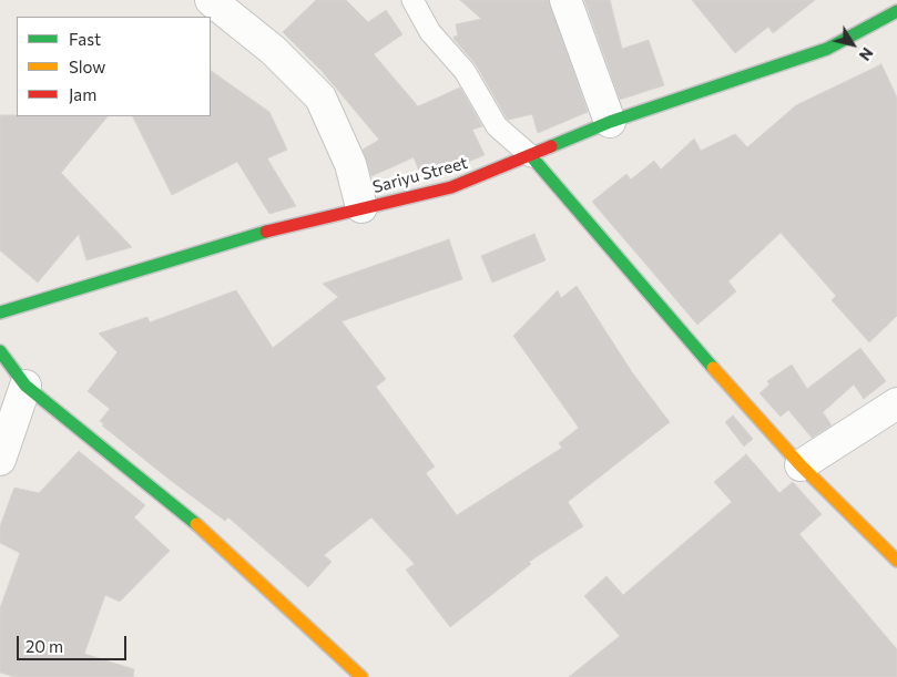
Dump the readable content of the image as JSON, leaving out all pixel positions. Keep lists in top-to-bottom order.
{
  "streets": {
    "street": ["Sariyu Street"]
  },
  "legend": ["Fast", "Slow", "Jam"],
  "scale_bar": "20 m",
  "north": "bottom right"
}
